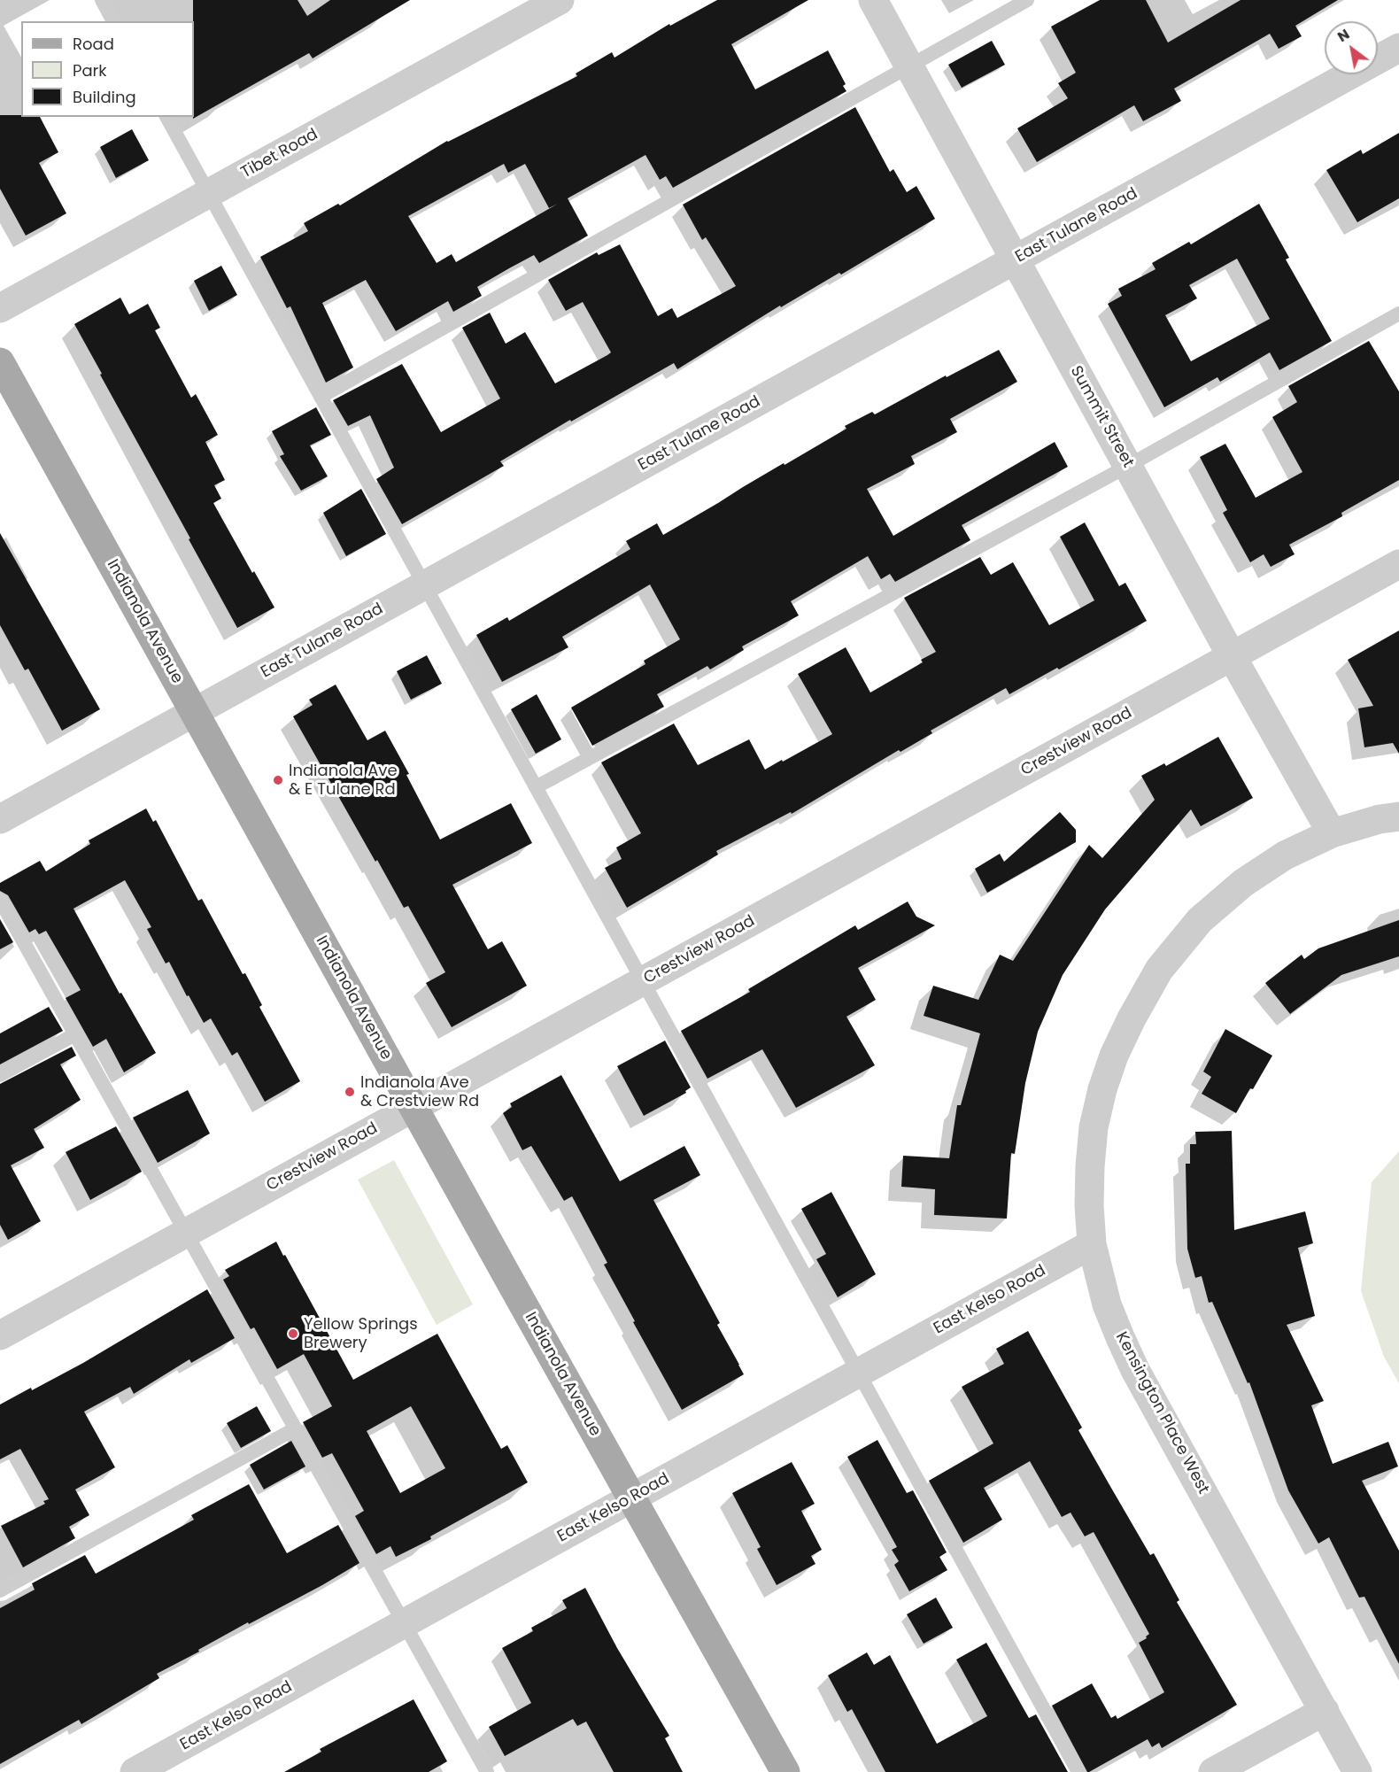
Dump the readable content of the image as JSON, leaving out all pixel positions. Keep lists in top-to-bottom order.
{
  "streets": {
    "main road": ["Indianola Avenue"],
    "street": [
      "Tibet Road",
      "East Tulane Road",
      "Summit Street",
      "Crestview Road",
      "East Kelso Road",
      "Kensington Place West"
    ]
  },
  "crossings": [
    ["East Tulane Road", "Summit Street"],
    ["East Tulane Road", "Indianola Avenue"],
    ["Summit Street", "Crestview Road"],
    ["Summit Street", "Kensington Place West"],
    ["Indianola Avenue", "Crestview Road"],
    ["Indianola Avenue", "East Kelso Road"],
    ["East Kelso Road", "Kensington Place West"]
  ],
  "places": ["Indianola Ave & E Tulane Rd", "Indianola Ave & Crestview Rd", "Yellow Springs Brewery"],
  "legend": ["Road", "Park", "Building"],
  "north": "top left"
}
